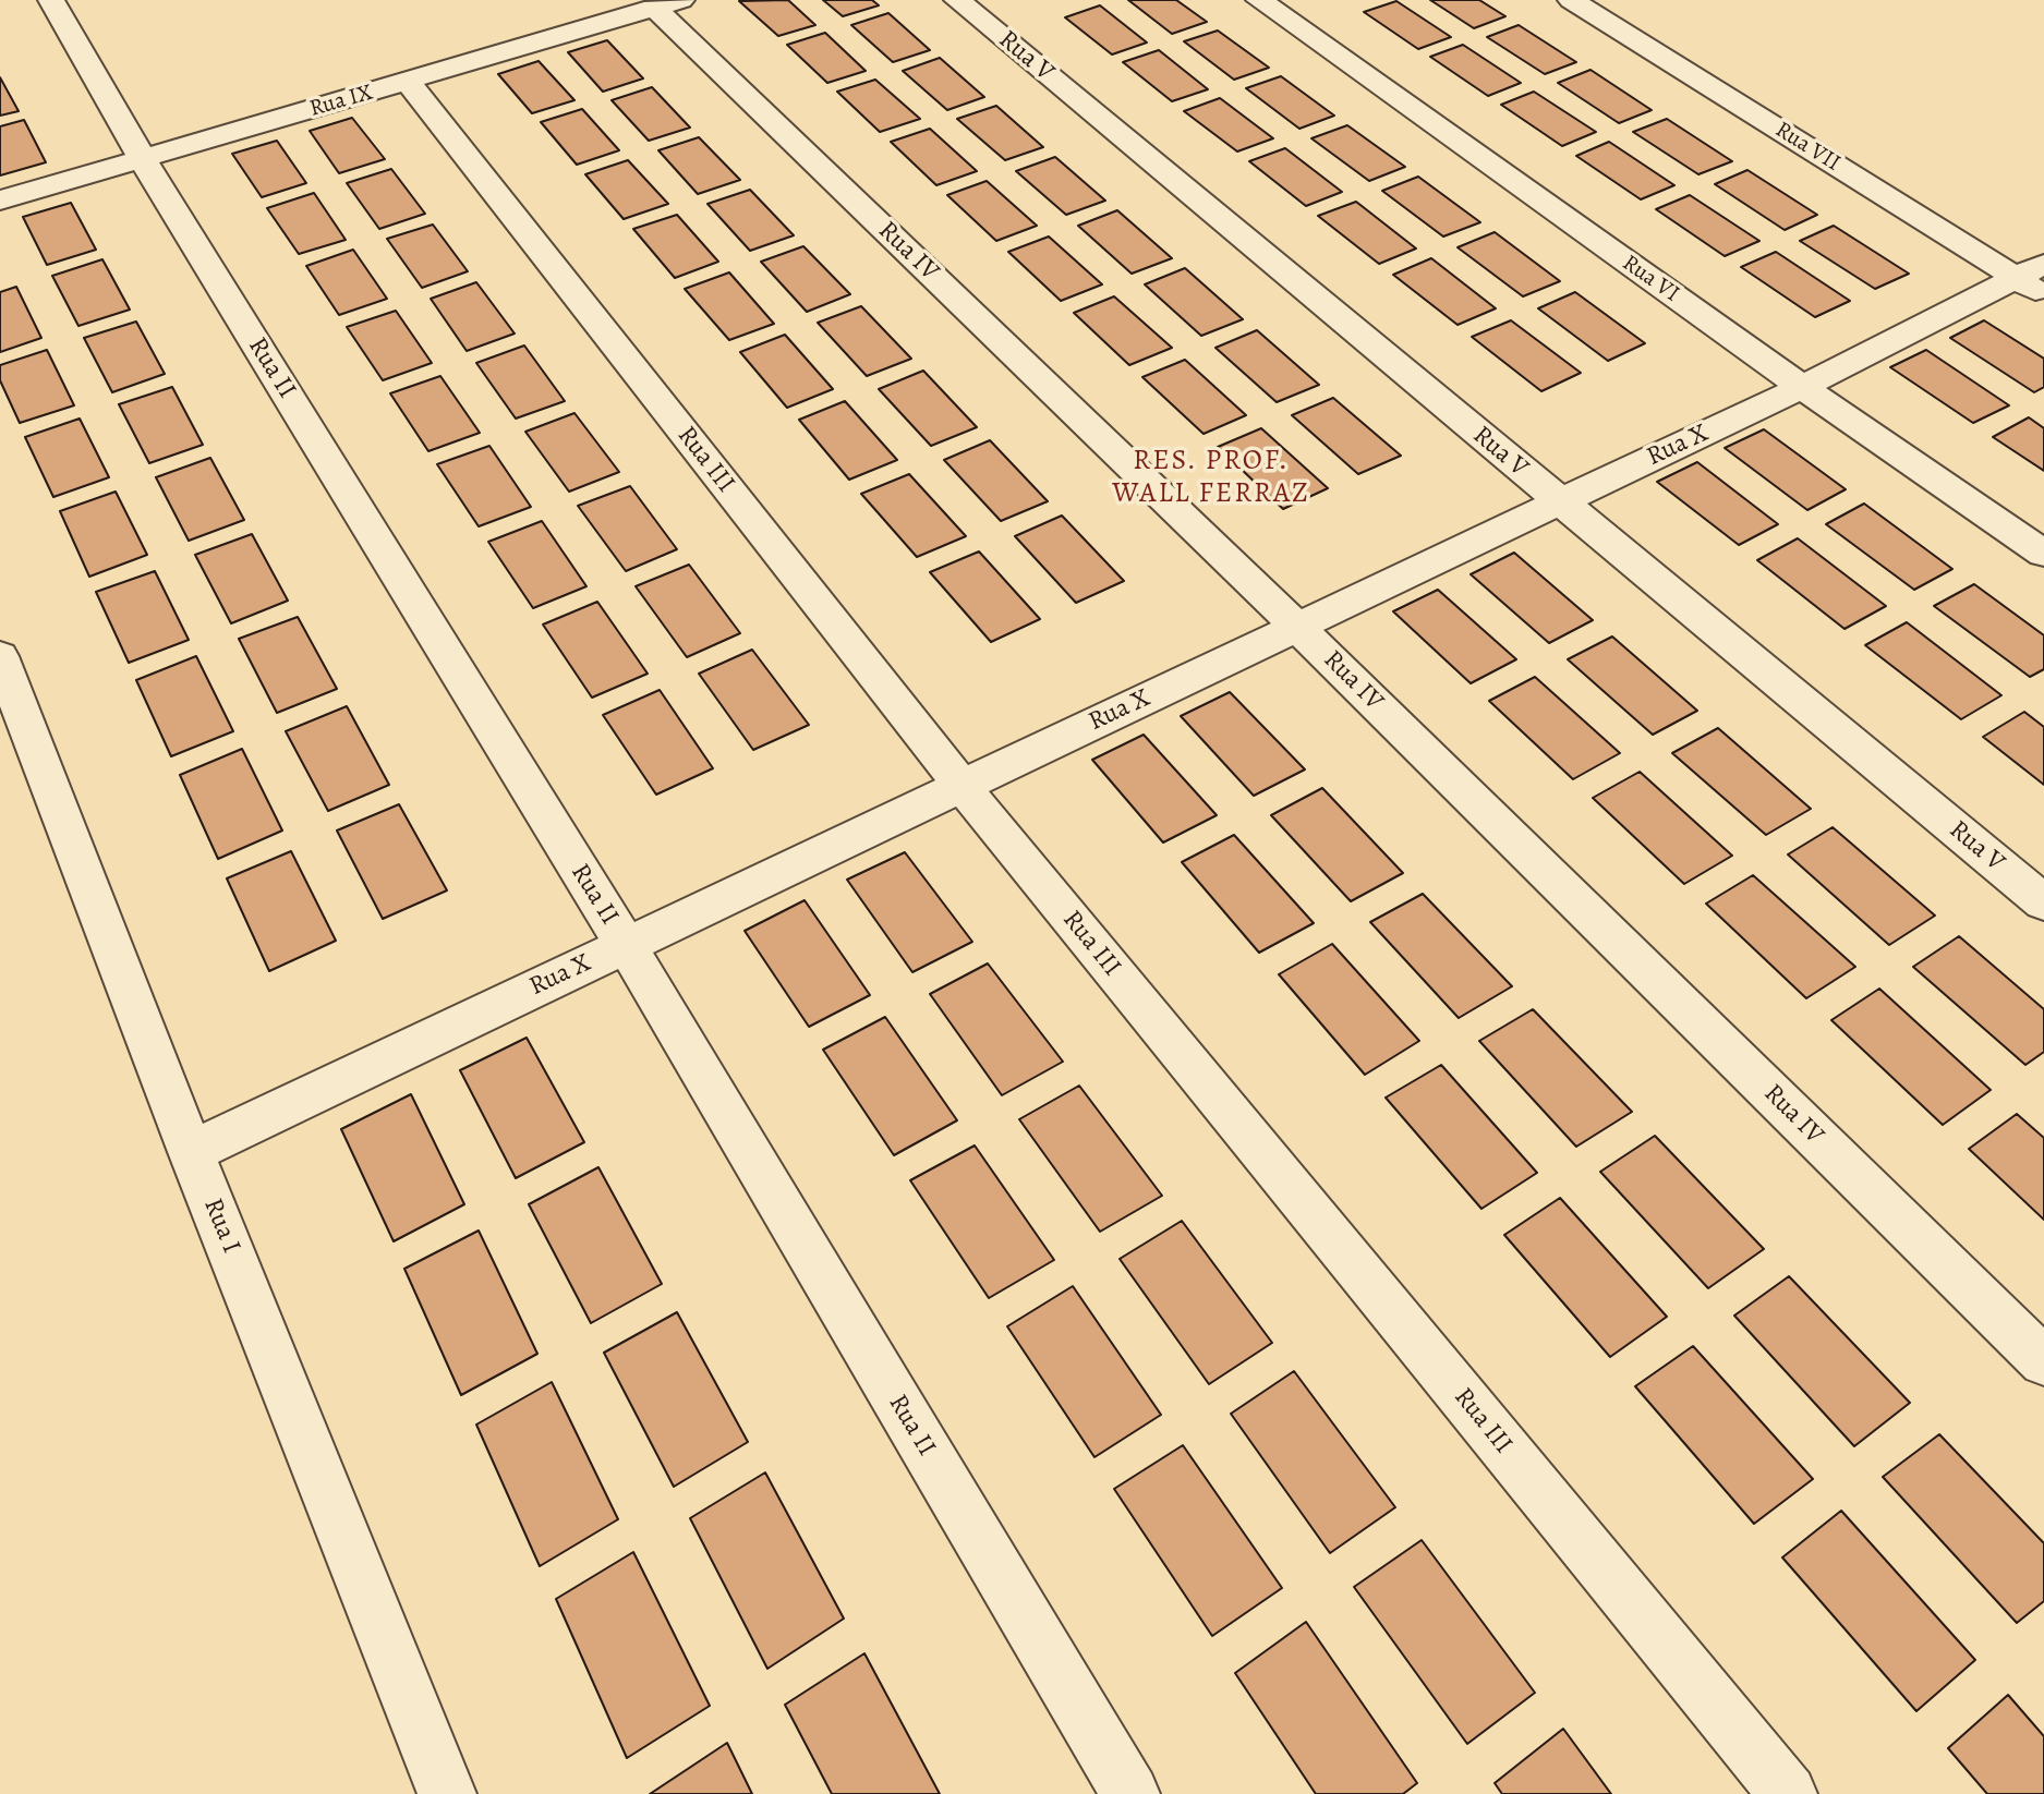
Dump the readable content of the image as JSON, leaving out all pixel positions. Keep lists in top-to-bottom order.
{
  "streets": {
    "street": [
      "Rua V",
      "Rua IX",
      "Rua VII",
      "Rua IV",
      "Rua VI",
      "Rua II",
      "Rua X",
      "Rua III",
      "Rua I"
    ]
  },
  "crossings": [
    ["Rua V", "Rua X"],
    ["Rua IX", "Rua IV"],
    ["Rua IX", "Rua II"],
    ["Rua IX", "Rua III"],
    ["Rua VII", "Rua X"],
    ["Rua IV", "Rua X"],
    ["Rua VI", "Rua X"],
    ["Rua II", "Rua X"],
    ["Rua X", "Rua III"],
    ["Rua X", "Rua I"]
  ],
  "districts": ["RES. PROF. WALL FERRAZ"]
}
